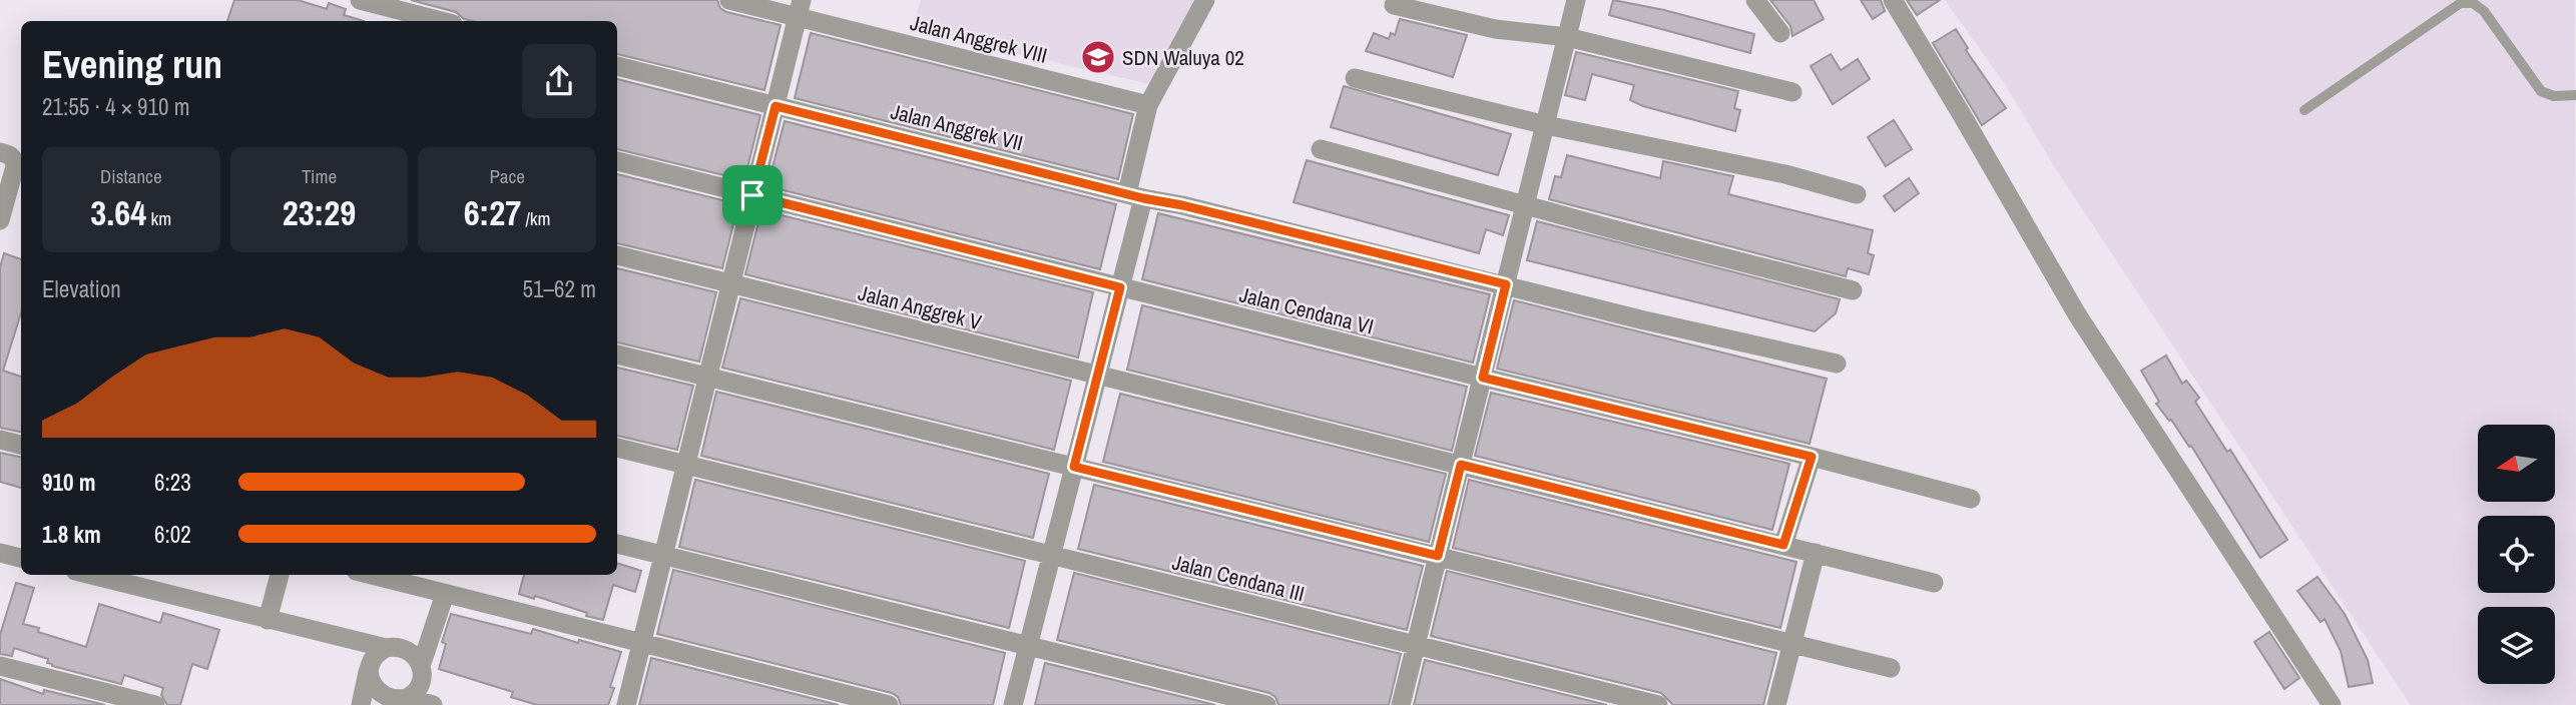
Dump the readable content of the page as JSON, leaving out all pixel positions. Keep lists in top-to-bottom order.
{
  "streets": {
    "street": [
      "Jalan Anggrek VIII",
      "Jalan Anggrek VII",
      "Jalan Anggrek V",
      "Jalan Cendana VI",
      "Jalan Cendana III"
    ]
  },
  "places": {
    "school or university": ["SDN Waluya 02"]
  },
  "north": "left",
  "page": {
    "heading": ["Evening run", "21:55 · 4 × 910 m"],
    "stats": [
      ["Distance", "3.64 km"],
      ["Time", "23:29"],
      ["Pace", "6:27 /km"]
    ],
    "chart": ["Elevation", "51–62 m"],
    "list": [
      {
        "name": "910 m",
        "note": "6:23"
      },
      {
        "name": "1.8 km",
        "note": "6:02"
      }
    ]
  }
}
